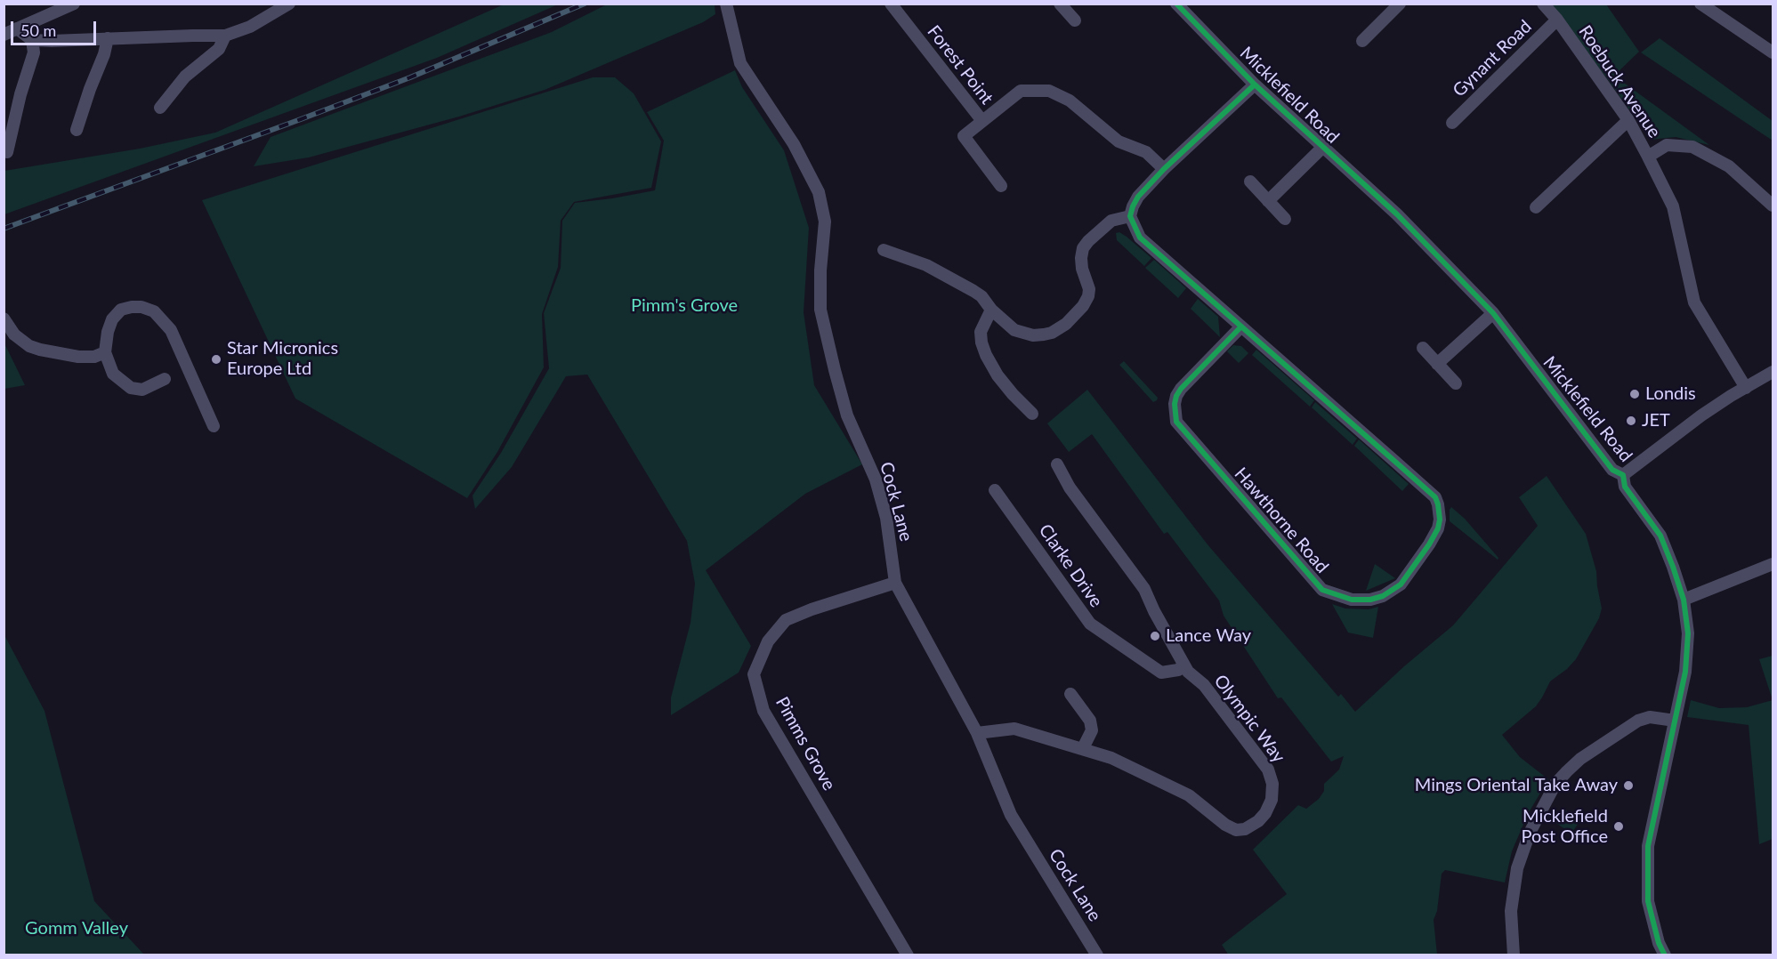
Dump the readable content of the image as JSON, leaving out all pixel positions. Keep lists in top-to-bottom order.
{
  "streets": {
    "street": [
      "Gynant Road",
      "Forest Point",
      "Roebuck Avenue",
      "Micklefield Road",
      "Cock Lane",
      "Hawthorne Road",
      "Clarke Drive",
      "Olympic Way",
      "Pimms Grove"
    ]
  },
  "crossings": [
    ["Gynant Road", "Roebuck Avenue"],
    ["Cock Lane", "Olympic Way"],
    ["Cock Lane", "Pimms Grove"],
    ["Clarke Drive", "Olympic Way"]
  ],
  "parks": ["Pimm's Grove", "Gomm Valley"],
  "places": [
    "Star Micronics Europe Ltd",
    "Londis",
    "JET",
    "Lance Way",
    "Mings Oriental Take Away",
    "Micklefield Post Office"
  ],
  "scale_bar": "50 m"
}
